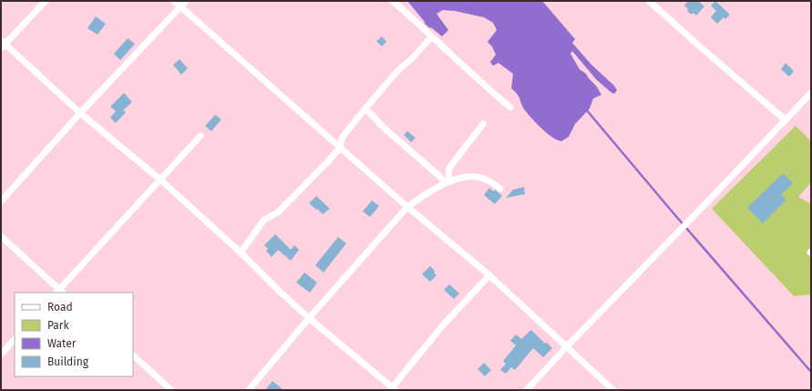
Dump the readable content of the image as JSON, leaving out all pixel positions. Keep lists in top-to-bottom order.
{
  "legend": [
    "Road",
    "Park",
    "Water",
    "Building"
  ]
}
